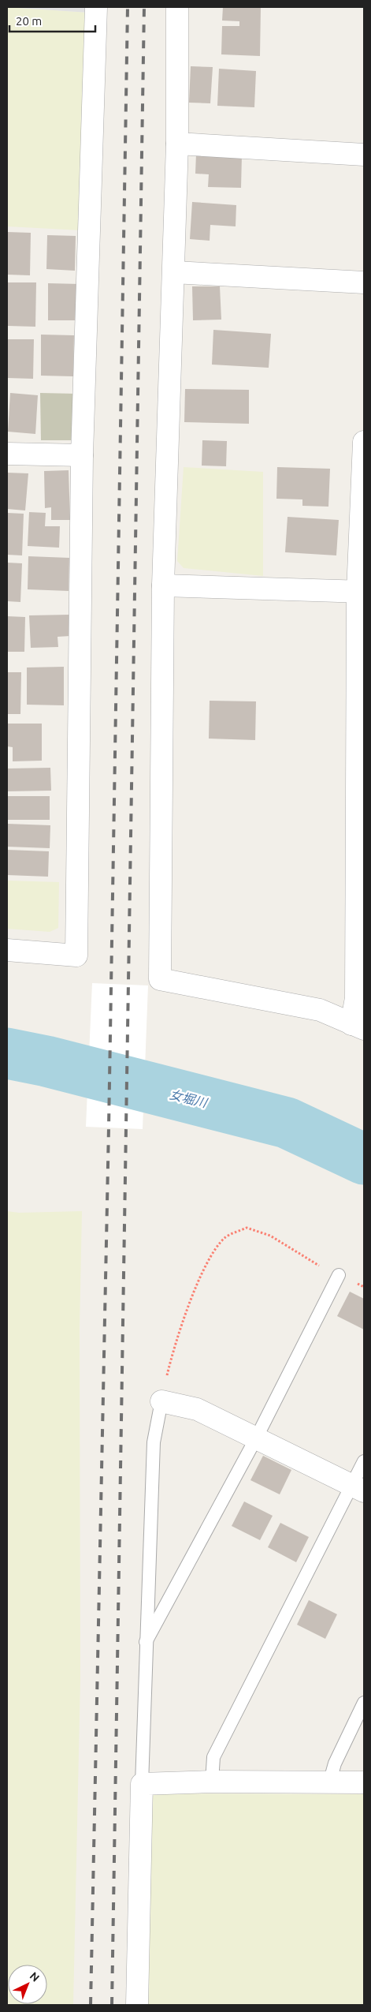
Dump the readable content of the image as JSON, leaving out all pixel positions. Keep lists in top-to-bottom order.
{
  "water": ["女堀川"],
  "scale_bar": "20 m",
  "north": "top right"
}
